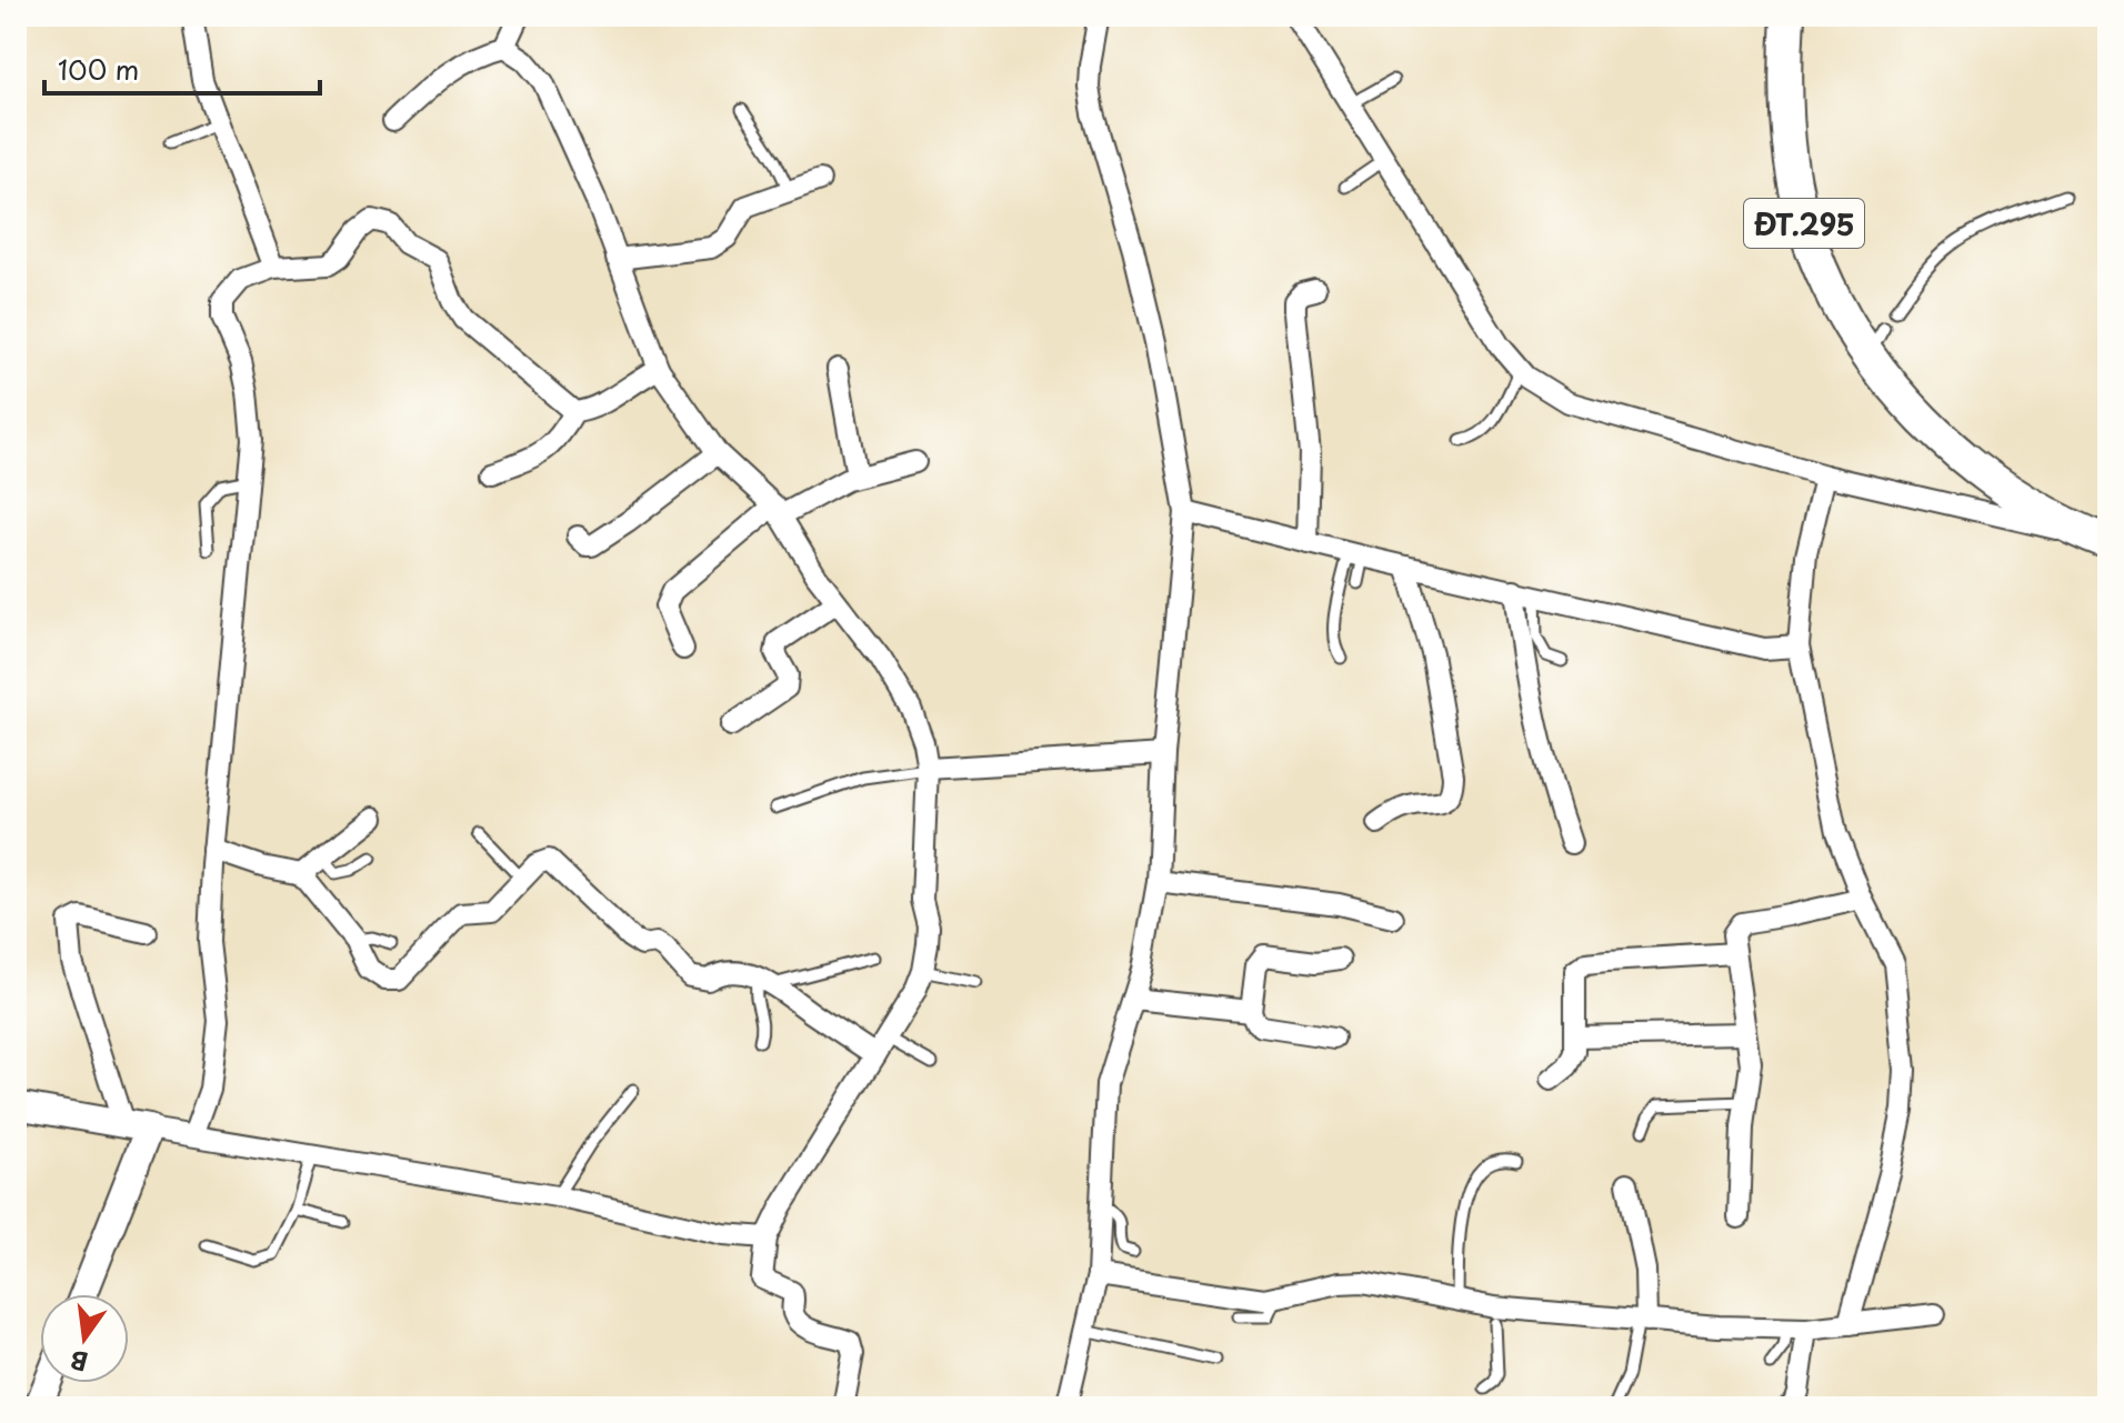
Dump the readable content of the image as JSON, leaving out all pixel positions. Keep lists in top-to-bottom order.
{
  "streets": {
    "main road": ["ĐT.295"]
  },
  "scale_bar": "100 m",
  "north": "bottom"
}
